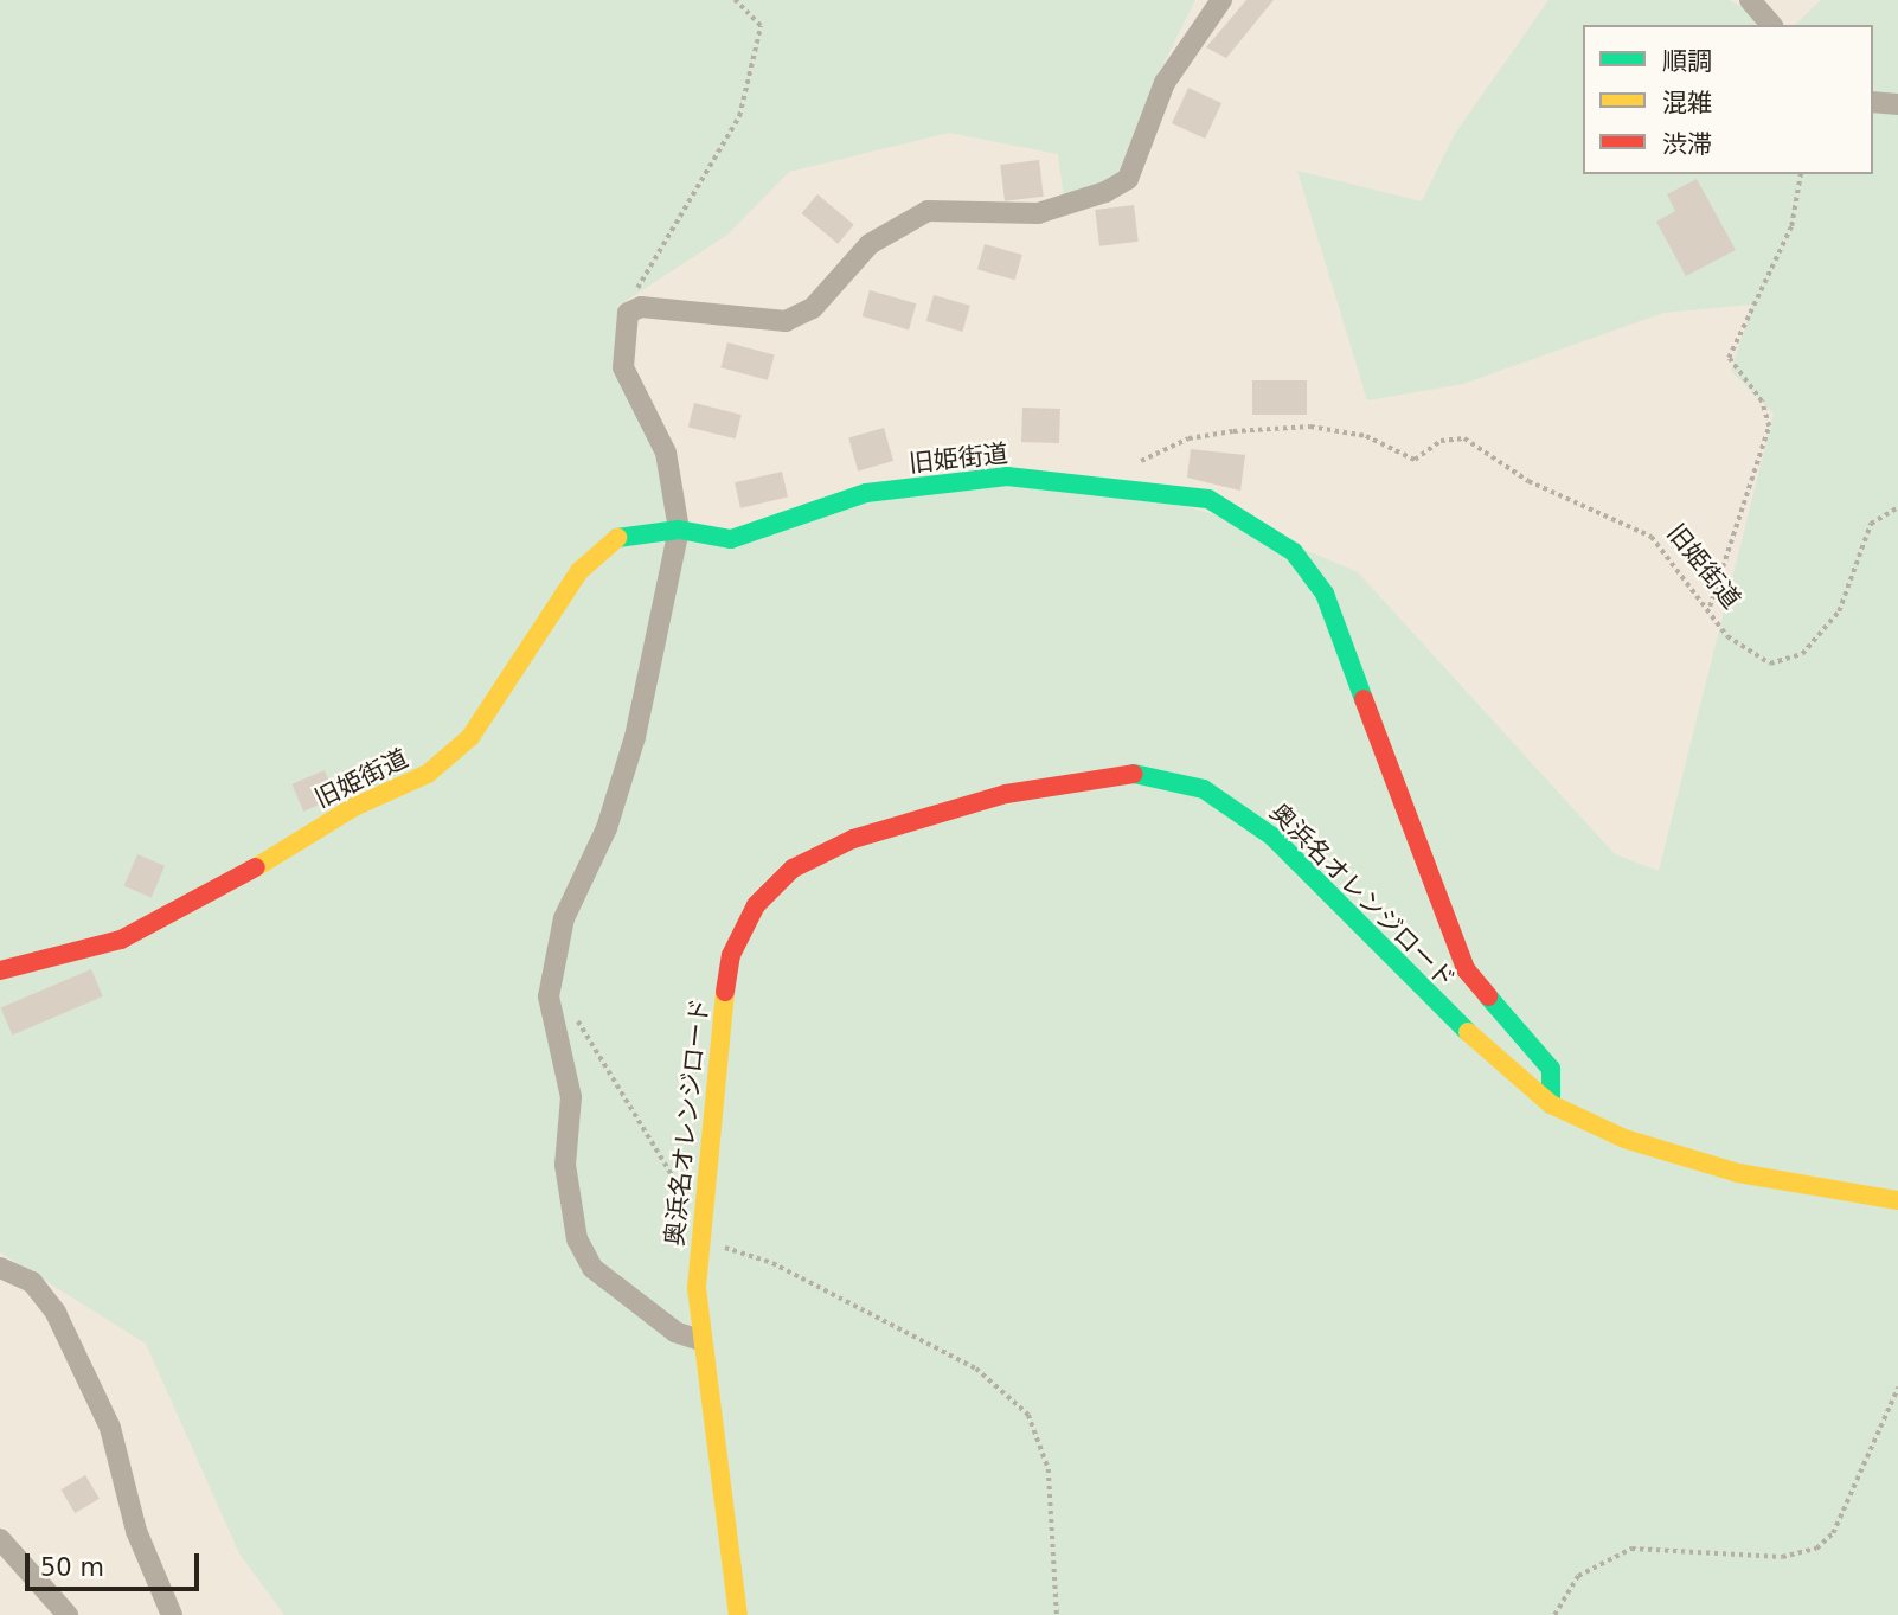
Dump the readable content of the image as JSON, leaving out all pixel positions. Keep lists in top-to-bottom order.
{
  "streets": {
    "street": ["旧姫街道", "奥浜名オレンジロード"]
  },
  "legend": ["順調", "混雑", "渋滞"],
  "scale_bar": "50 m"
}
